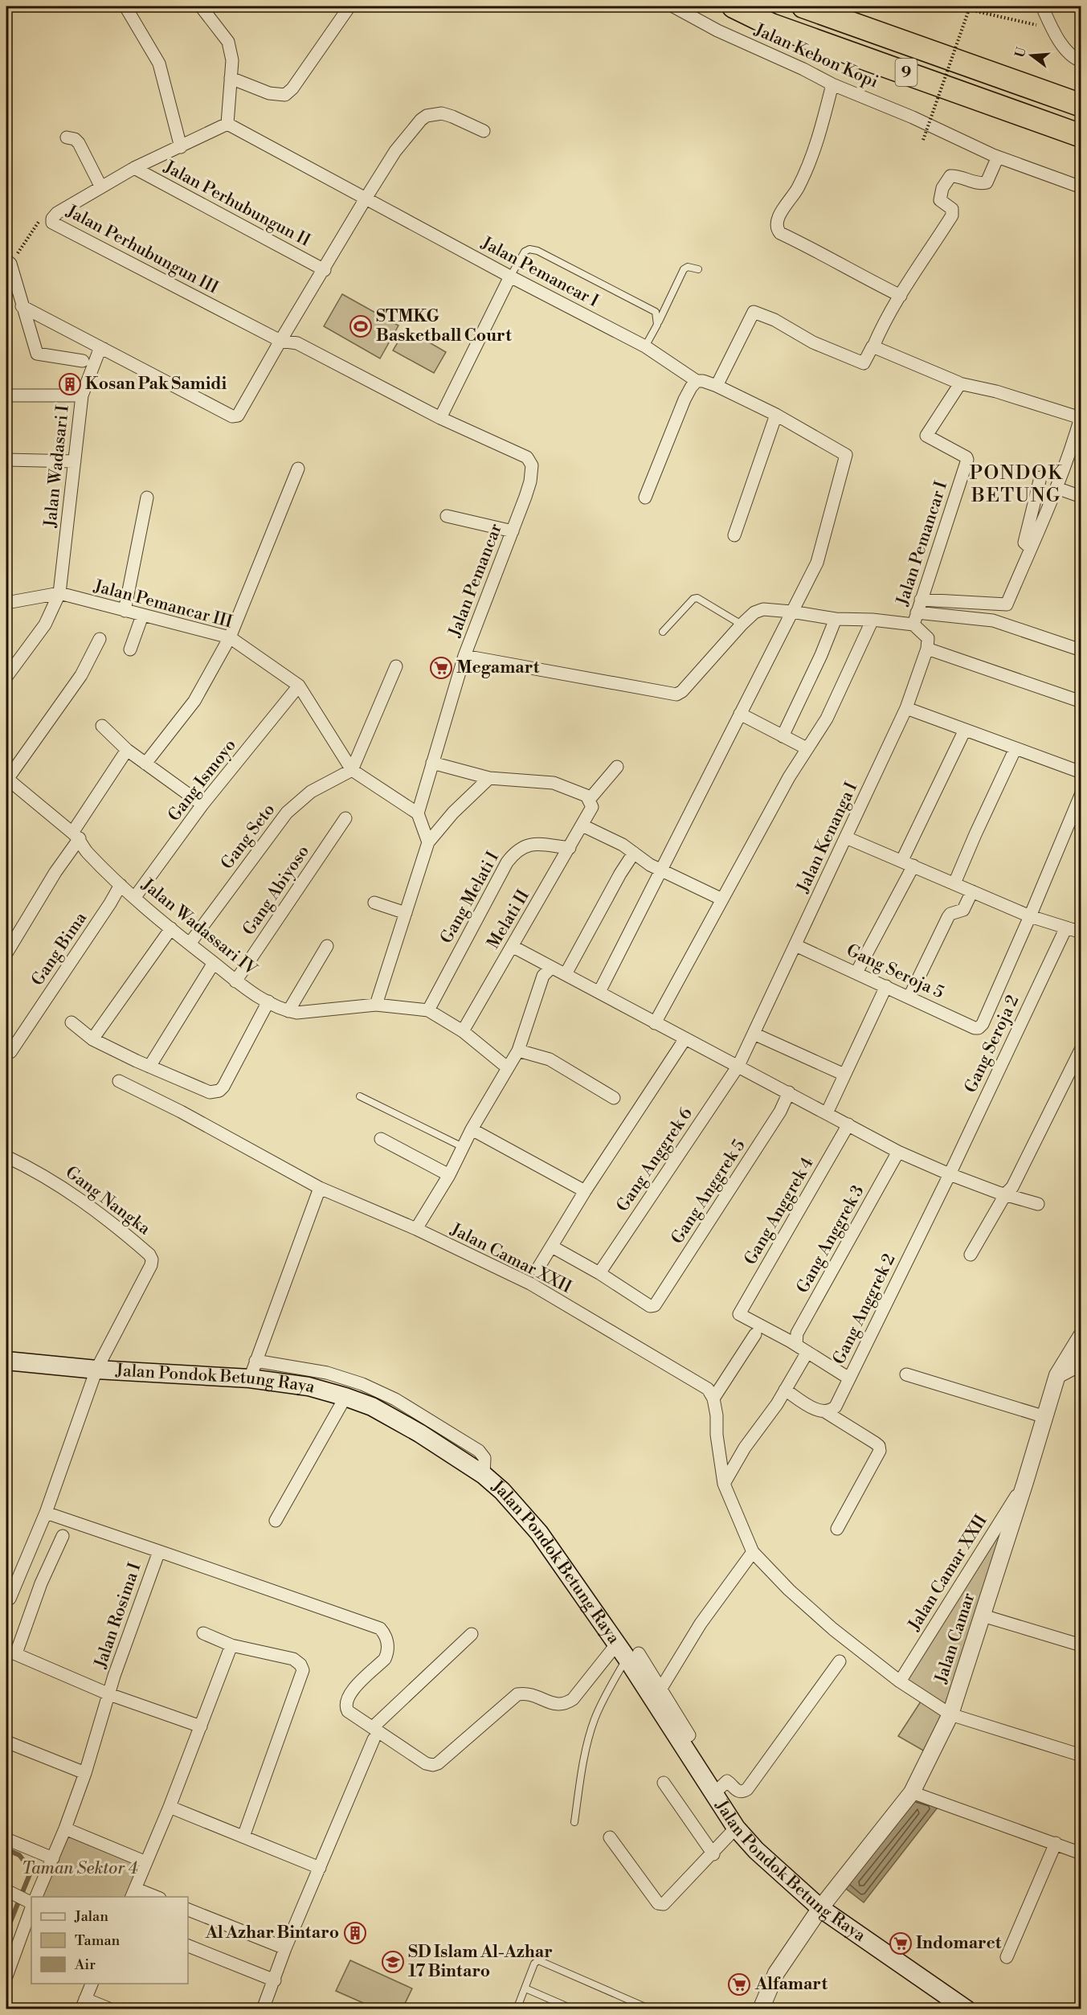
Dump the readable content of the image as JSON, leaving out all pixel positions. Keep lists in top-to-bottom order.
{
  "streets": {
    "highway": ["9"],
    "main road": ["Jalan Pondok Betung Raya"],
    "street": [
      "Jalan Kebon Kopi",
      "Jalan Perhubungun II",
      "Jalan Perhubungun III",
      "Jalan Pemancar I",
      "Jalan Wadasari I",
      "Jalan Pemancar",
      "Jalan Pemancar III",
      "Gang Ismoyo",
      "Gang Seto",
      "Jalan Kenanga I",
      "Gang Abiyoso",
      "Gang Melati I",
      "Melati II",
      "Jalan Wadassari IV",
      "Gang Bima",
      "Gang Seroja 5",
      "Gang Seroja 2",
      "Gang Anggrek 6",
      "Gang Anggrek 5",
      "Gang Nangka",
      "Gang Anggrek 4",
      "Gang Anggrek 3",
      "Jalan Camar XXII",
      "Gang Anggrek 2",
      "Jalan Rosima I",
      "Jalan Camar"
    ]
  },
  "crossings": [
    ["Jalan Perhubungun II", "Jalan Perhubungun III"],
    ["Jalan Perhubungun III", "Jalan Pemancar I"],
    ["Jalan Perhubungun III", "Jalan Pemancar"],
    ["Jalan Pemancar I", "Jalan Pemancar"],
    ["Jalan Wadasari I", "Jalan Pemancar III"],
    ["Jalan Pemancar", "Jalan Pemancar III"],
    ["Jalan Pemancar III", "Gang Ismoyo"],
    ["Jalan Pemancar III", "Gang Seto"],
    ["Gang Ismoyo", "Jalan Wadassari IV"],
    ["Gang Seto", "Jalan Wadassari IV"],
    ["Jalan Kenanga I", "Gang Seroja 5"],
    ["Jalan Kenanga I", "Gang Anggrek 6"],
    ["Gang Abiyoso", "Jalan Wadassari IV"],
    ["Gang Melati I", "Melati II"],
    ["Gang Melati I", "Jalan Wadassari IV"],
    ["Melati II", "Jalan Wadassari IV"],
    ["Jalan Wadassari IV", "Gang Bima"],
    ["Gang Seroja 2", "Gang Anggrek 2"],
    ["Gang Anggrek 6", "Gang Anggrek 5"],
    ["Gang Nangka", "Jalan Pondok Betung Raya"],
    ["Gang Anggrek 4", "Gang Anggrek 3"],
    ["Jalan Camar XXII", "Jalan Camar"],
    ["Jalan Pondok Betung Raya", "Jalan Camar"]
  ],
  "districts": ["PONDOK BETUNG"],
  "parks": ["Taman Sektor 4"],
  "places": {
    "sports": ["STMKG Basketball Court"],
    "building": ["Kosan Pak Samidi", "Al Azhar Bintaro"],
    "supermarket": ["Megamart", "Indomaret", "Alfamart"],
    "school or university": ["SD Islam Al-Azhar 17 Bintaro"]
  },
  "legend": ["Jalan", "Taman", "Air"],
  "north": "left"
}
